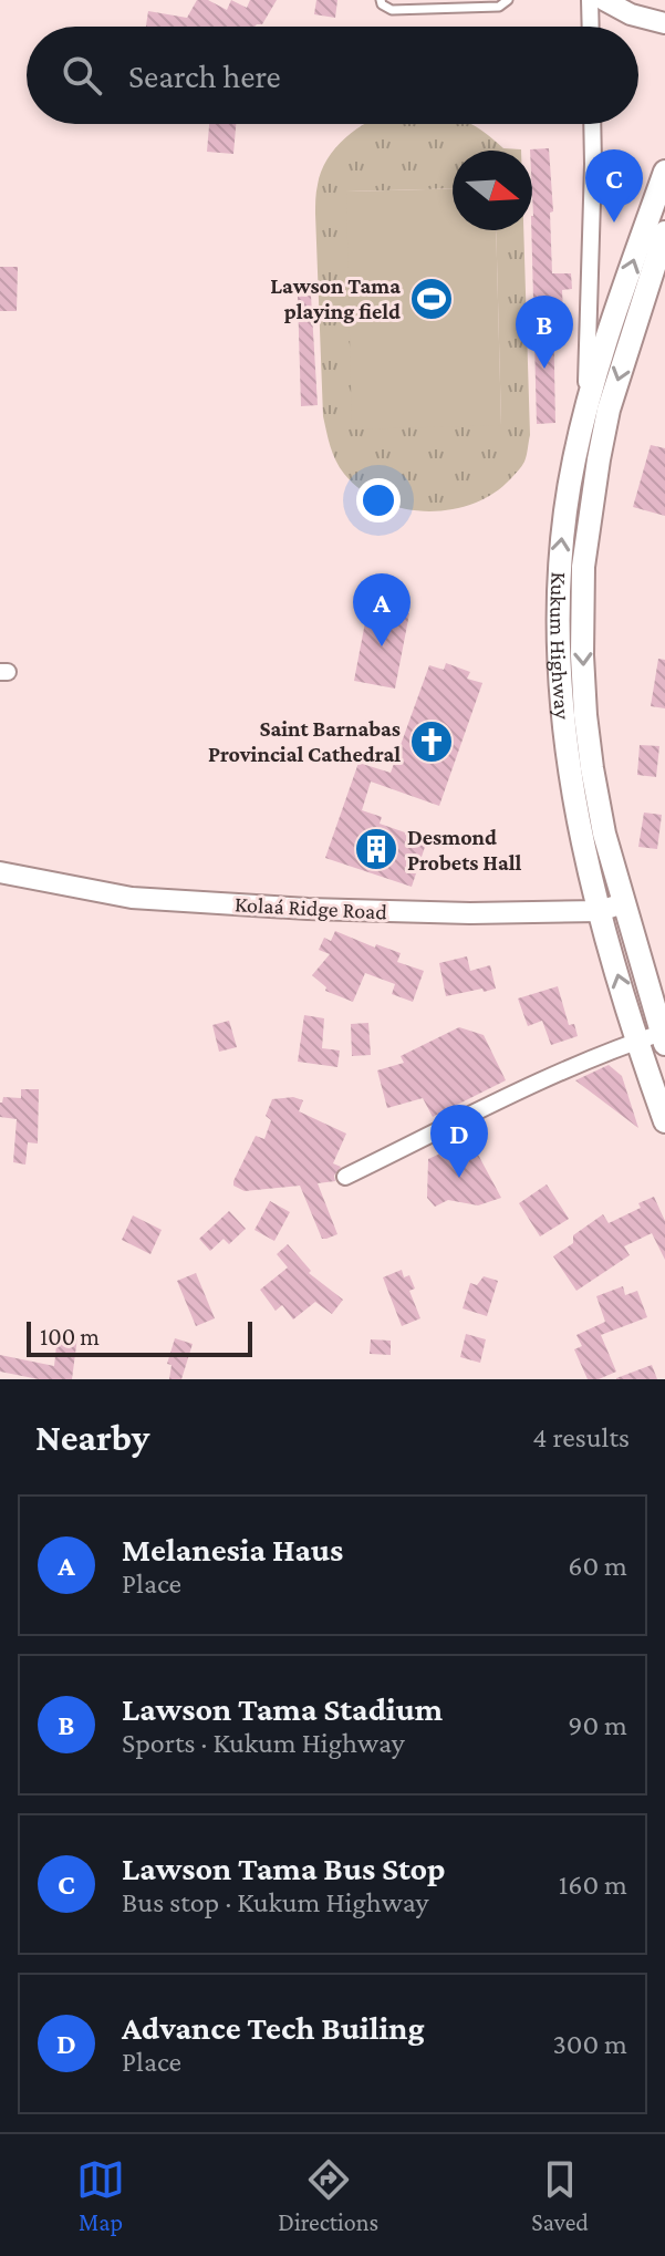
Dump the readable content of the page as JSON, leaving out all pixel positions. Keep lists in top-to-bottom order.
{
  "streets": {
    "main road": ["Kukum Highway"],
    "street": ["Kolaá Ridge Road"]
  },
  "crossings": [
    ["Kukum Highway", "Kolaá Ridge Road"]
  ],
  "places": {
    "sports": ["Lawson Tama playing field"],
    "church": ["Saint Barnabas Provincial Cathedral"],
    "building": ["Desmond Probets Hall"]
  },
  "scale_bar": "100 m",
  "north": "right",
  "page": {
    "search": "Search here",
    "pins": [
      "C",
      "B",
      "A",
      "D"
    ],
    "scale": "100 m",
    "heading": ["Nearby", "4 results"],
    "list": [
      {
        "mark": "A",
        "name": "Melanesia Haus",
        "note": "Place",
        "value": "60 m"
      },
      {
        "mark": "B",
        "name": "Lawson Tama Stadium",
        "note": "Sports · Kukum Highway",
        "value": "90 m"
      },
      {
        "mark": "C",
        "name": "Lawson Tama Bus Stop",
        "note": "Bus stop · Kukum Highway",
        "value": "160 m"
      },
      {
        "mark": "D",
        "name": "Advance Tech Builing",
        "note": "Place",
        "value": "300 m"
      }
    ],
    "nav": ["Map", "Directions", "Saved"]
  }
}
